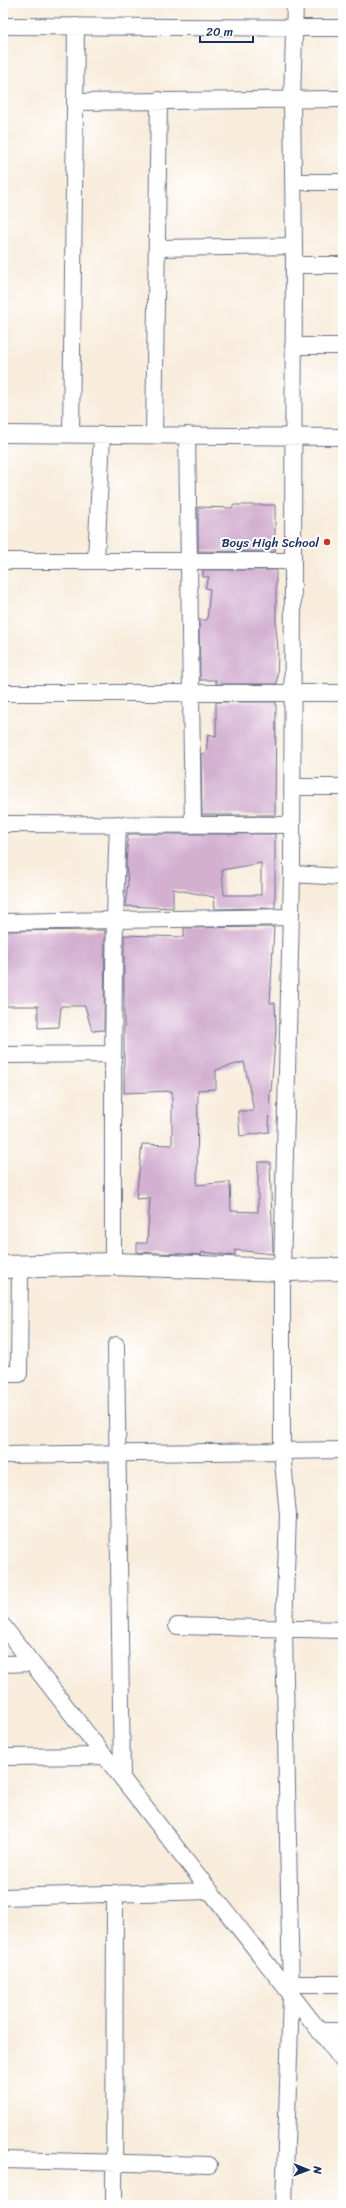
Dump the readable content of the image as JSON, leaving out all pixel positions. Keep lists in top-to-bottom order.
{
  "places": ["Boys High School"],
  "scale_bar": "20 m",
  "north": "right"
}
